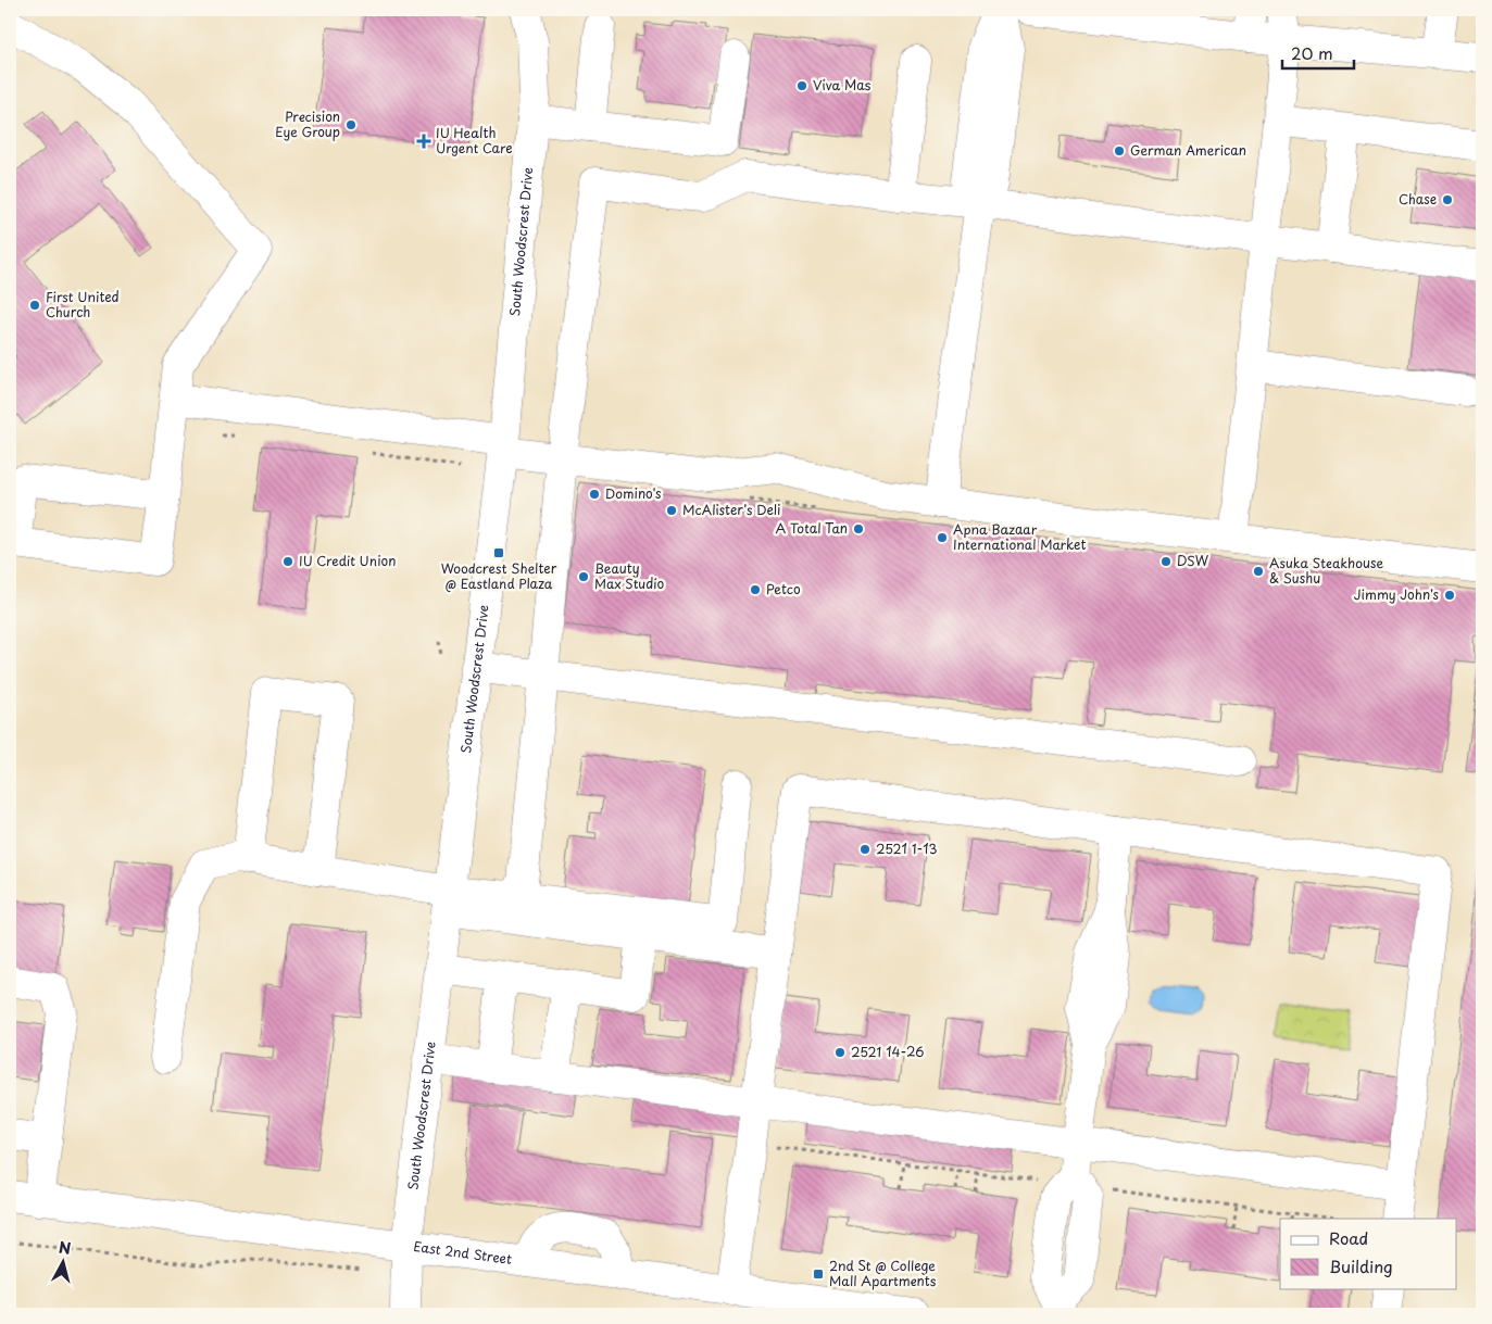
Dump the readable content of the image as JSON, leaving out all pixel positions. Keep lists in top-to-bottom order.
{
  "streets": {
    "street": ["South Woodscrest Drive", "East 2nd Street"]
  },
  "crossings": [
    ["South Woodscrest Drive", "East 2nd Street"]
  ],
  "places": {
    "other": [
      "Viva Mas",
      "Precision Eye Group",
      "German American",
      "Chase",
      "First United Church",
      "Domino's",
      "McAlister's Deli",
      "A Total Tan",
      "Apna Bazaar International Market",
      "IU Credit Union",
      "DSW",
      "Asuka Steakhouse & Sushu",
      "Beauty Max Studio",
      "Petco",
      "Jimmy John's",
      "2521 1-13",
      "2521 14-26"
    ],
    "health": ["IU Health Urgent Care"],
    "transit": ["Woodcrest Shelter @ Eastland Plaza", "2nd St @ College Mall Apartments"]
  },
  "legend": ["Road", "Building"],
  "scale_bar": "20 m",
  "north": "top"
}
